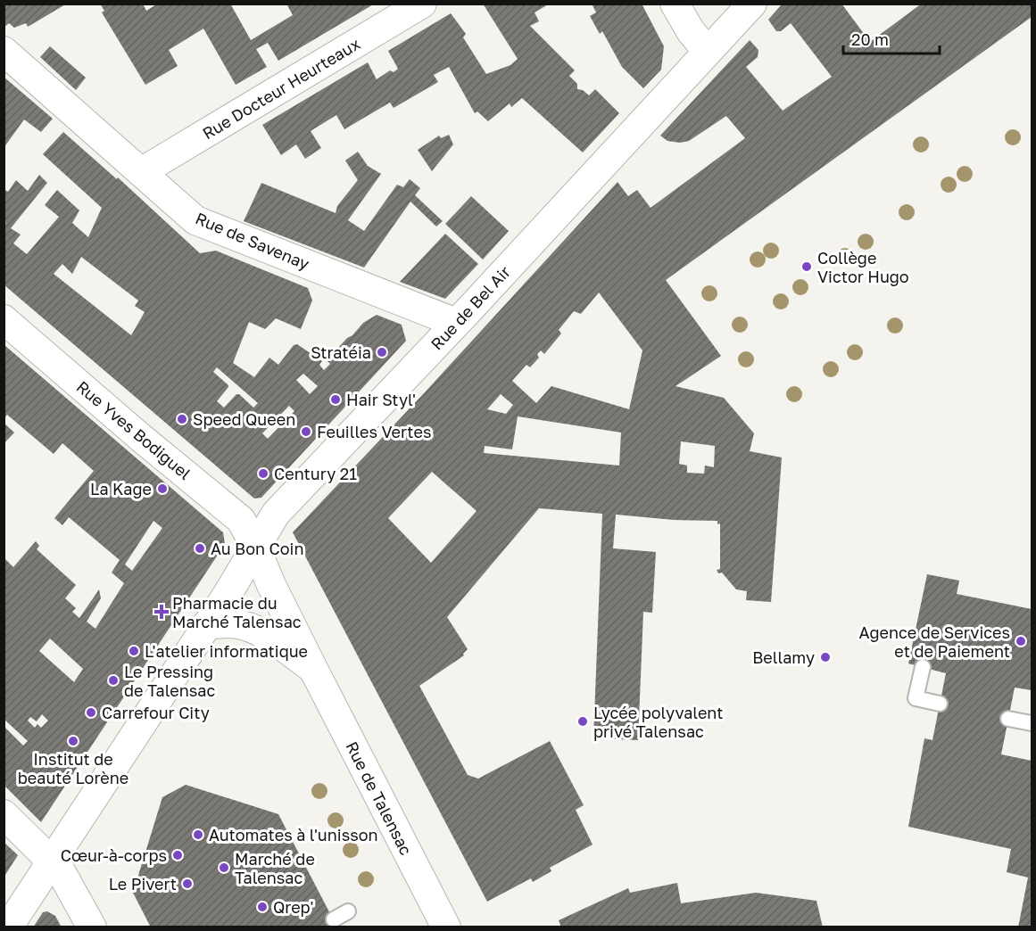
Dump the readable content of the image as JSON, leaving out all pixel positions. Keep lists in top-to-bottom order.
{
  "streets": {
    "street": [
      "Rue Docteur Heurteaux",
      "Rue de Savenay",
      "Rue de Bel Air",
      "Rue Yves Bodiguel",
      "Rue de Talensac"
    ]
  },
  "crossings": [
    ["Rue Docteur Heurteaux", "Rue de Savenay"],
    ["Rue de Savenay", "Rue de Bel Air"],
    ["Rue de Bel Air", "Rue Yves Bodiguel"],
    ["Rue de Bel Air", "Rue de Talensac"],
    ["Rue Yves Bodiguel", "Rue de Talensac"]
  ],
  "places": {
    "other": [
      "Collège Victor Hugo",
      "Stratéia",
      "Hair Styl'",
      "Speed Queen",
      "Feuilles Vertes",
      "Century 21",
      "La Kage",
      "Au Bon Coin",
      "Agence de Services et de Paiement",
      "L'atelier informatique",
      "Bellamy",
      "Le Pressing de Talensac",
      "Carrefour City",
      "Lycée polyvalent privé Talensac",
      "Institut de beauté Lorène",
      "Automates à l'unisson",
      "Cœur-à-corps",
      "Marché de Talensac",
      "Le Pivert",
      "Qrep'"
    ],
    "health": ["Pharmacie du Marché Talensac"]
  },
  "scale_bar": "20 m"
}
